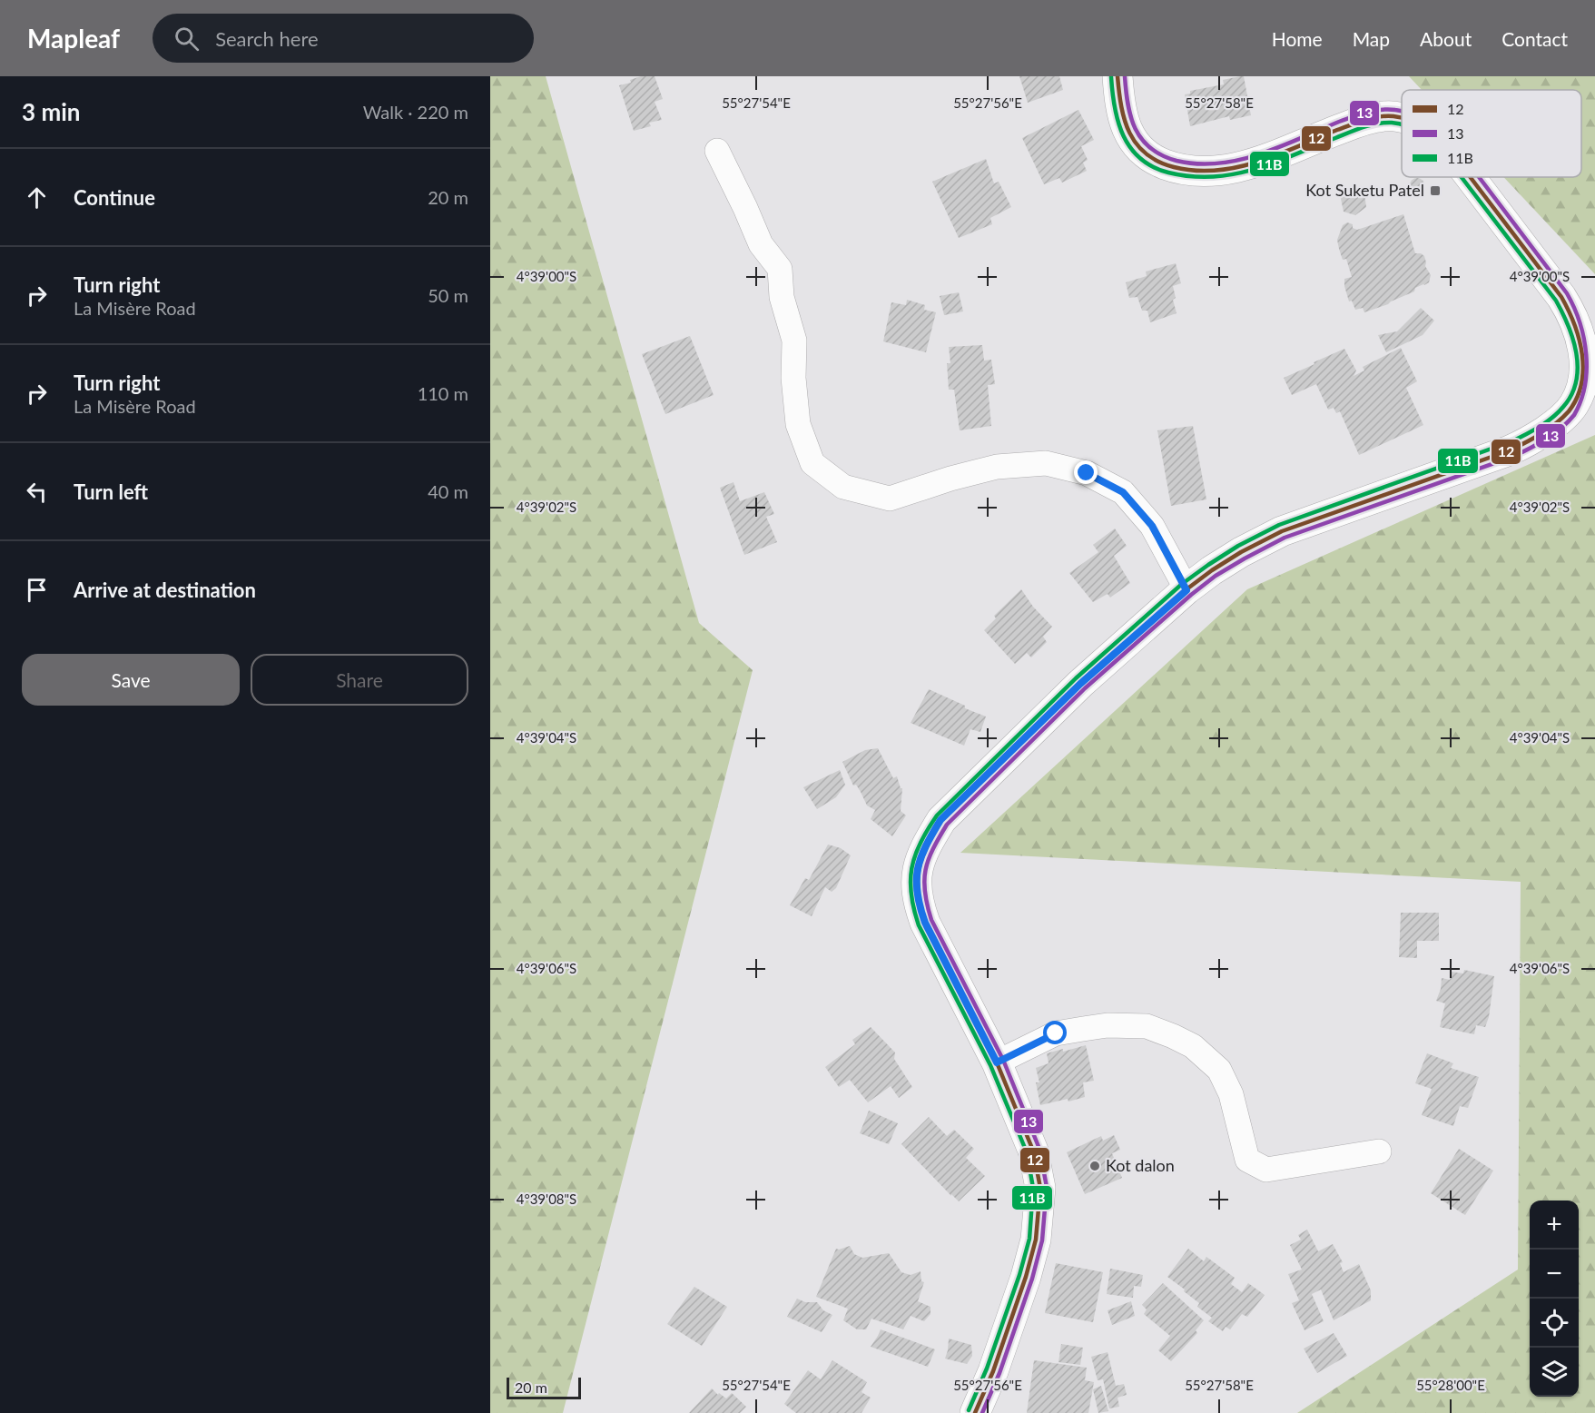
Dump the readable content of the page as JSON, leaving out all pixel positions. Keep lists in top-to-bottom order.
{
  "places": {
    "transit": ["Kot Suketu Patel"],
    "other": ["Kot dalon"]
  },
  "lines": ["transit line 12", "transit line 13", "transit line 11B"],
  "legend": ["12", "13", "11B"],
  "scale_bar": "20 m",
  "page": {
    "header": "Mapleaf",
    "search": "Search here",
    "nav": [
      "Home",
      "Map",
      "About",
      "Contact"
    ],
    "heading": ["3 min", "Walk · 220 m"],
    "list": [
      ["Continue", "20 m"],
      ["Turn right", "La Misère Road", "50 m"],
      ["Turn right", "La Misère Road", "110 m"],
      ["Turn left", "40 m"],
      "Arrive at destination"
    ],
    "buttons": ["Save", "Share"],
    "map_buttons": ["+", "−"],
    "scale": "20 m"
  },
  "coordinates": [
    "55°27'54\"E",
    "55°27'56\"E",
    "55°27'58\"E",
    "4°39'00\"S",
    "4°39'02\"S",
    "4°39'04\"S",
    "4°39'06\"S",
    "4°39'08\"S",
    "55°28'00\"E"
  ]
}
